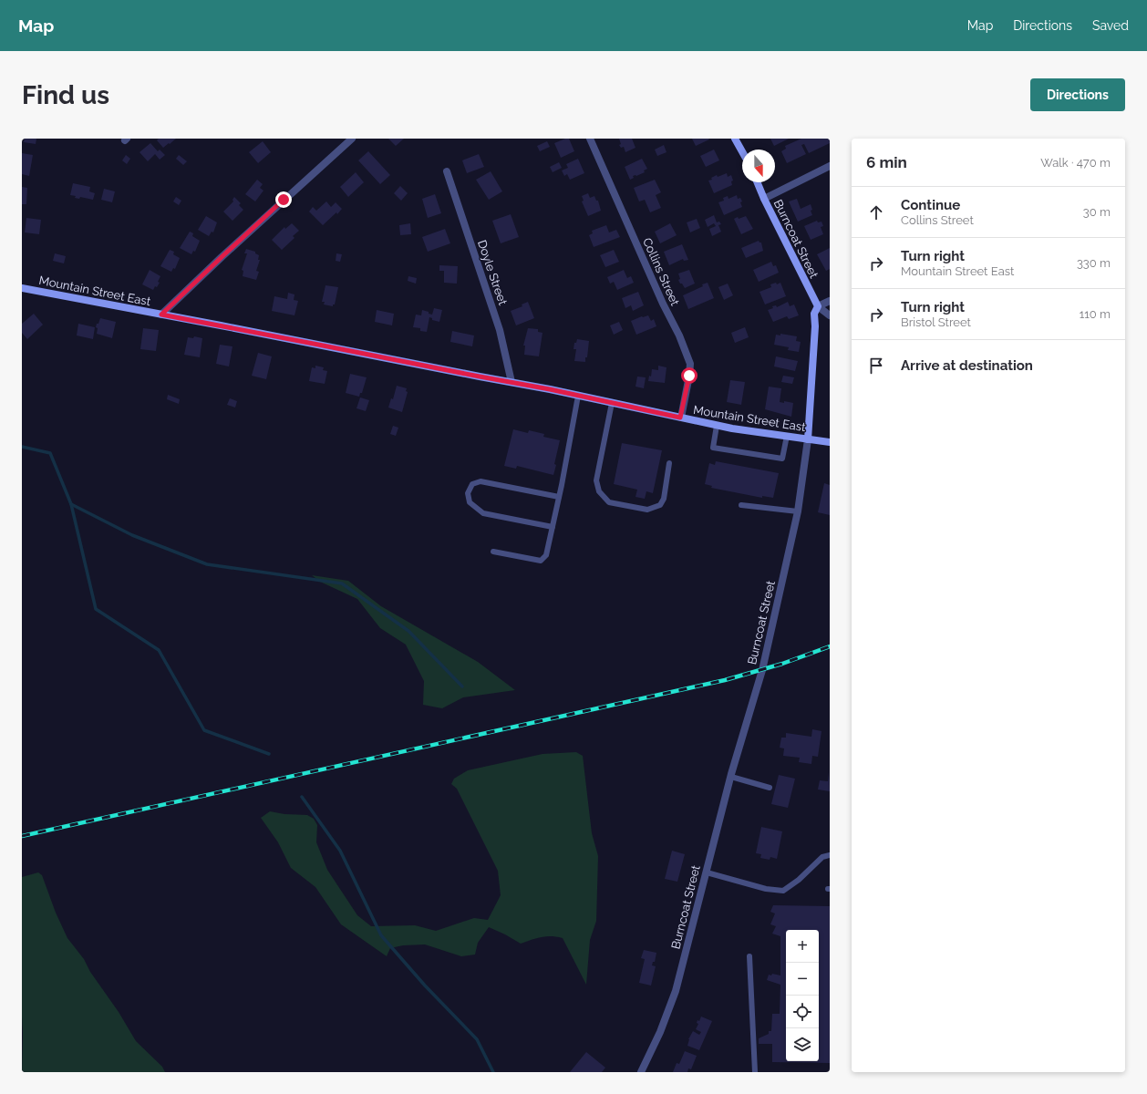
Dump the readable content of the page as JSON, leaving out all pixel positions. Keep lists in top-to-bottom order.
{
  "streets": {
    "main road": ["Burncoat Street", "Mountain Street East"],
    "street": ["Collins Street", "Doyle Street"]
  },
  "crossings": [
    ["Burncoat Street", "Mountain Street East"],
    ["Collins Street", "Mountain Street East"],
    ["Doyle Street", "Mountain Street East"]
  ],
  "north": "bottom",
  "page": {
    "header": "Map",
    "nav": ["Map", "Directions", "Saved"],
    "buttons": "Directions",
    "title": "Find us",
    "heading": ["6 min", "Walk · 470 m"],
    "list": [
      ["Continue", "Collins Street", "30 m"],
      ["Turn right", "Mountain Street East", "330 m"],
      ["Turn right", "Bristol Street", "110 m"],
      "Arrive at destination"
    ],
    "map_buttons": ["+", "−"]
  }
}
